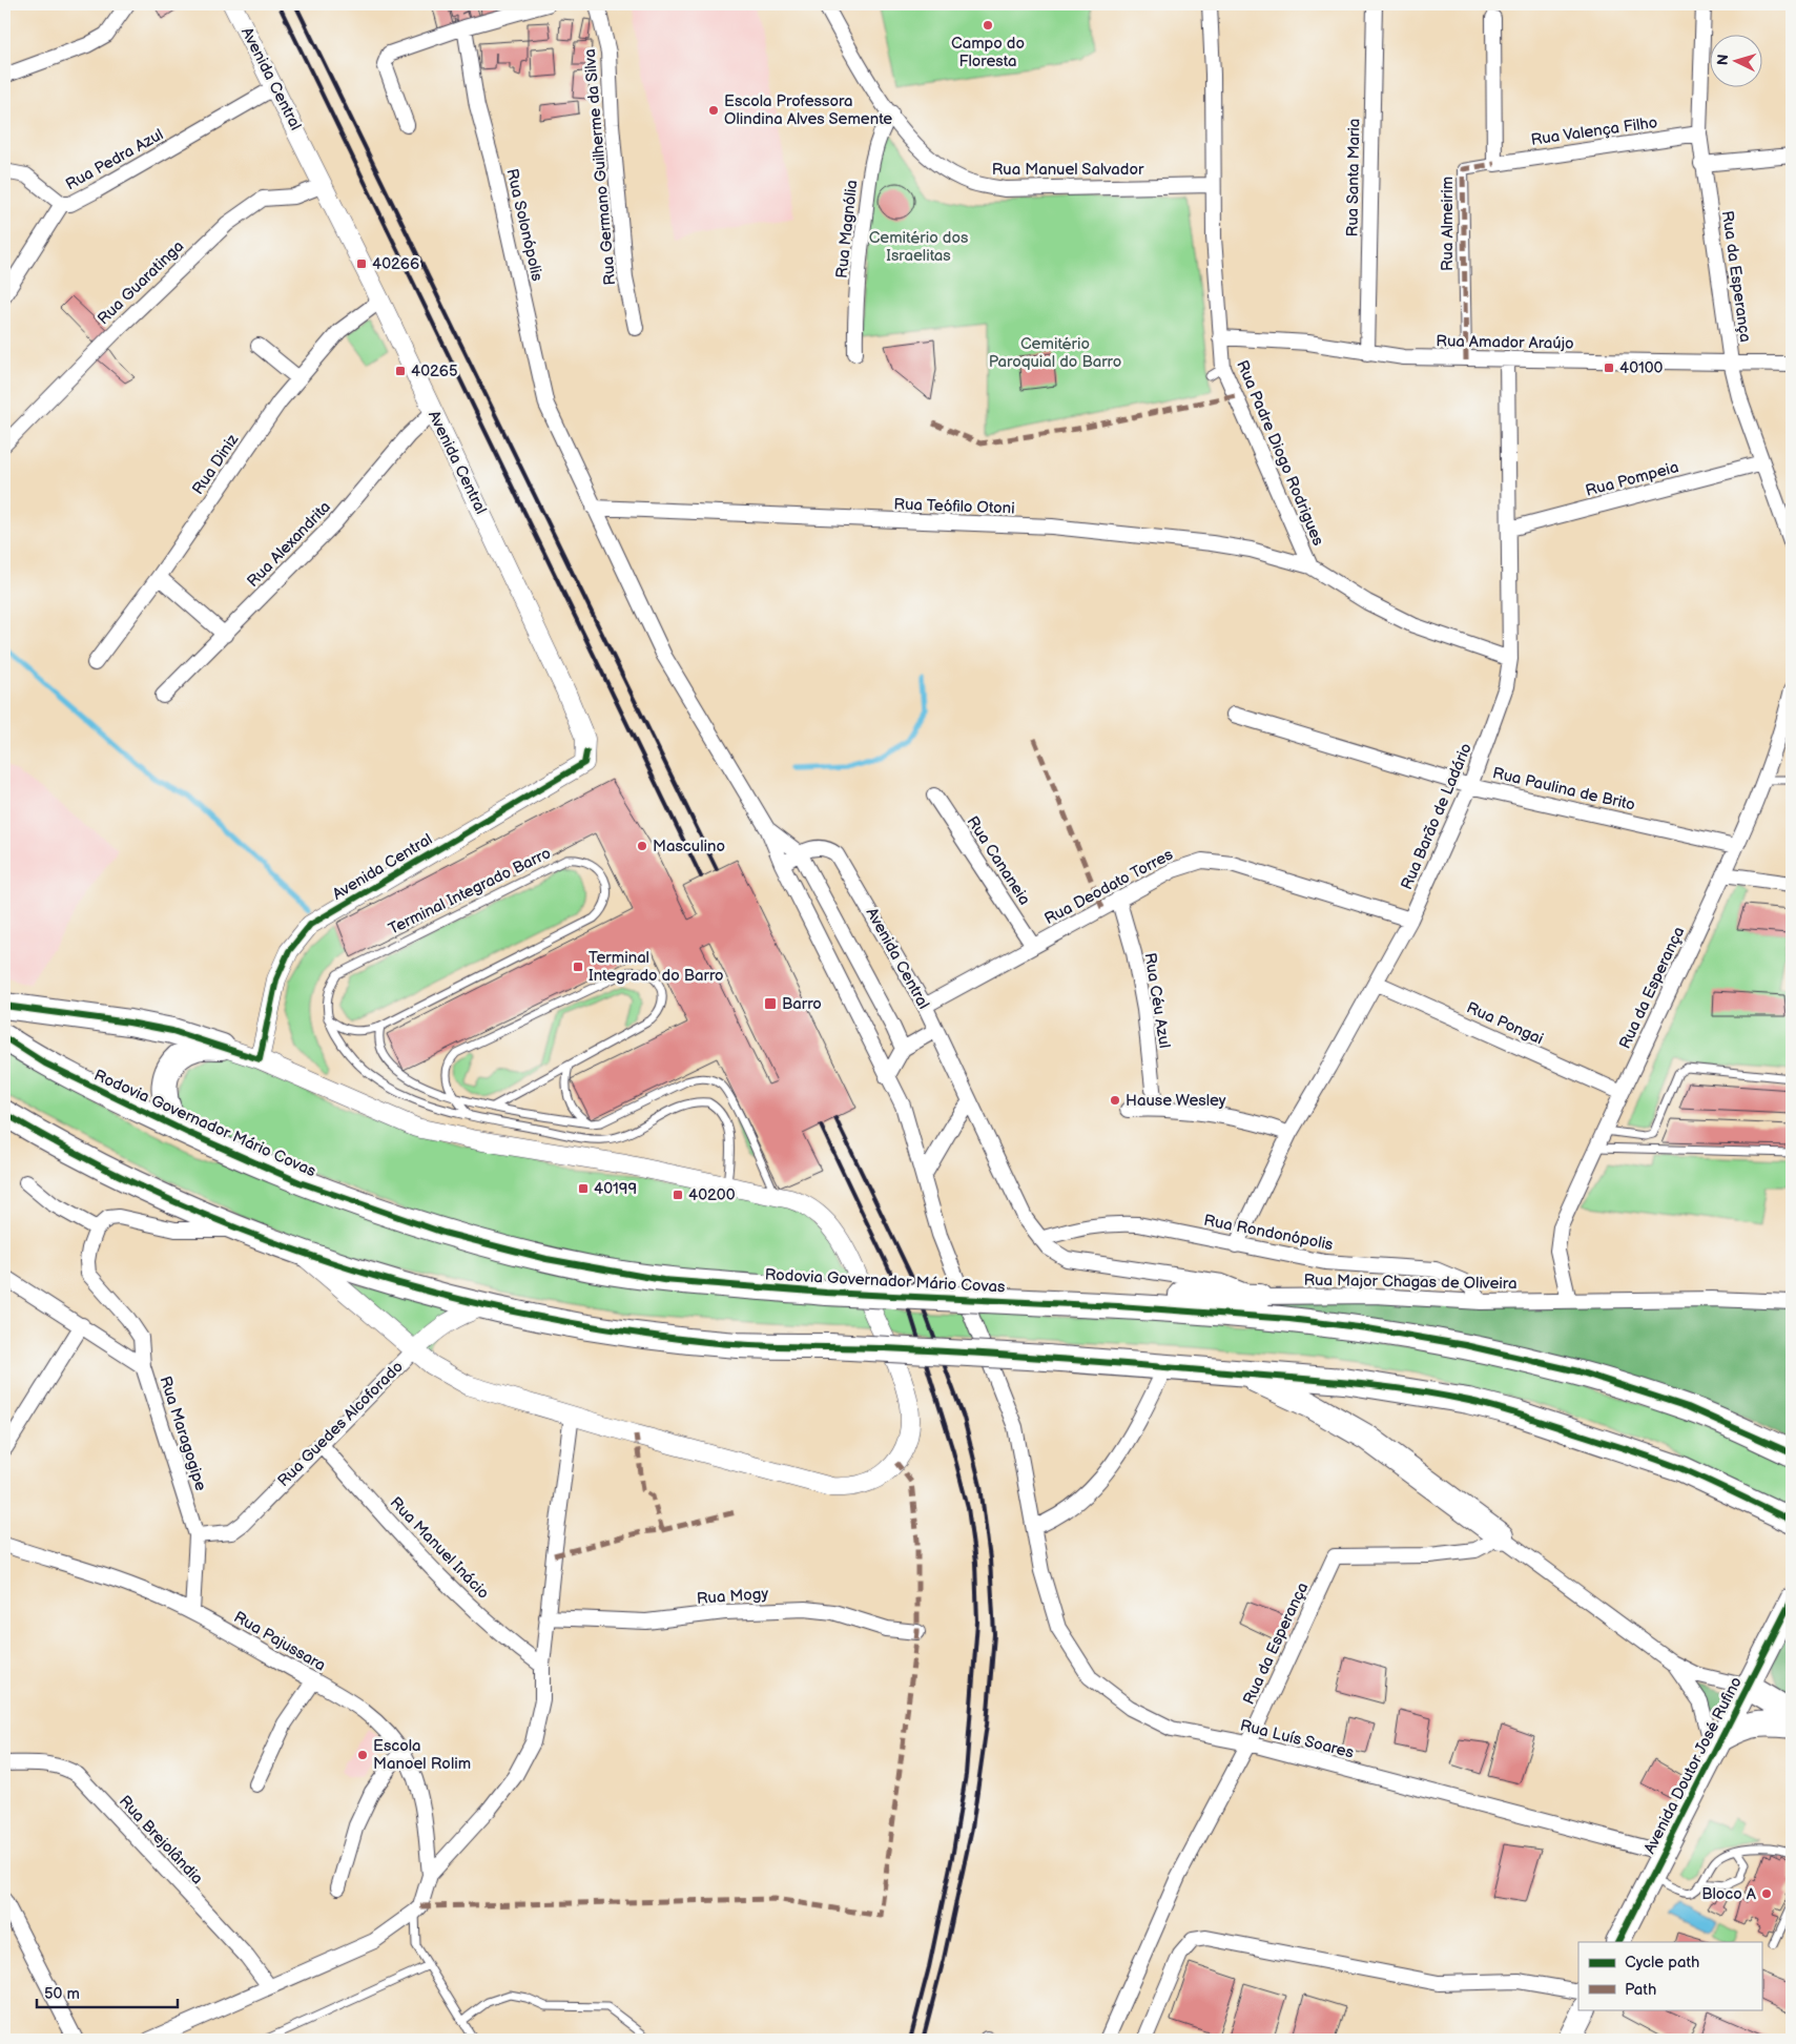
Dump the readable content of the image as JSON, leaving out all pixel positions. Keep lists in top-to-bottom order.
{
  "streets": {
    "highway": ["Rodovia Governador Mário Covas"],
    "main road": ["Avenida Doutor José Rufino"],
    "street": [
      "Avenida Central",
      "Rua Valença Filho",
      "Rua Pedra Azul",
      "Rua Germano Guilherme da Silva",
      "Rua Manuel Salvador",
      "Rua Santa Maria",
      "Rua Almeirim",
      "Rua Solonópolis",
      "Rua Magnólia",
      "Rua da Esperança",
      "Rua Guaratinga",
      "Rua Amador Araújo",
      "Rua Padre Diogo Rodrigues",
      "Rua Diniz",
      "Rua Pompeia",
      "Rua Teófilo Otoni",
      "Rua Alexandrita",
      "Rua Paulina de Brito",
      "Rua Barão de Ladário",
      "Rua Cananeia",
      "Rua Deodato Torres",
      "Rua Céu Azul",
      "Rua Pongai",
      "Rua Rondonópolis",
      "Rua Major Chagas de Oliveira",
      "Rua Guedes Alcoforado",
      "Rua Maragogipe",
      "Rua Manuel Inácio",
      "Rua Mogy",
      "Rua Pajussara",
      "Rua Luís Soares",
      "Rua Brejolândia"
    ],
    "lane": ["Terminal Integrado Barro"]
  },
  "crossings": [
    ["Avenida Central", "Rua Pedra Azul"],
    ["Avenida Central", "Rua Guaratinga"],
    ["Avenida Central", "Rua Diniz"],
    ["Avenida Central", "Rua Alexandrita"],
    ["Avenida Central", "Rua Deodato Torres"],
    ["Avenida Central", "Rua Rondonópolis"],
    ["Avenida Central", "Rua Major Chagas de Oliveira"],
    ["Rua Valença Filho", "Rua Almeirim"],
    ["Rua Valença Filho", "Rua da Esperança"],
    ["Rua Manuel Salvador", "Rua Magnólia"],
    ["Rua Manuel Salvador", "Rua Padre Diogo Rodrigues"],
    ["Rua Santa Maria", "Rua Amador Araújo"],
    ["Rua Almeirim", "Rua Amador Araújo"],
    ["Rua Solonópolis", "Rua Teófilo Otoni"],
    ["Rua da Esperança", "Rua Amador Araújo"],
    ["Rua da Esperança", "Rua Pompeia"],
    ["Rua da Esperança", "Rua Paulina de Brito"],
    ["Rua da Esperança", "Rua Pongai"],
    ["Rua da Esperança", "Rua Major Chagas de Oliveira"],
    ["Rua da Esperança", "Rua Luís Soares"],
    ["Rua Amador Araújo", "Rua Padre Diogo Rodrigues"],
    ["Rua Amador Araújo", "Rua Barão de Ladário"],
    ["Rua Padre Diogo Rodrigues", "Rua Teófilo Otoni"],
    ["Rua Padre Diogo Rodrigues", "Rua Barão de Ladário"],
    ["Rua Pompeia", "Rua Barão de Ladário"],
    ["Rua Paulina de Brito", "Rua Barão de Ladário"],
    ["Rua Barão de Ladário", "Rua Deodato Torres"],
    ["Rua Barão de Ladário", "Rua Pongai"],
    ["Rua Barão de Ladário", "Rua Rondonópolis"],
    ["Rua Cananeia", "Rua Deodato Torres"],
    ["Rua Deodato Torres", "Rua Céu Azul"],
    ["Rua Rondonópolis", "Rua Major Chagas de Oliveira"],
    ["Rua Guedes Alcoforado", "Rua Maragogipe"],
    ["Rua Guedes Alcoforado", "Rua Manuel Inácio"],
    ["Rua Maragogipe", "Rua Pajussara"],
    ["Rua Luís Soares", "Avenida Doutor José Rufino"]
  ],
  "parks": ["Cemitério dos Israelitas", "Cemitério Paroquial do Barro"],
  "places": {
    "other": [
      "Campo do Floresta",
      "Escola Professora Olindina Alves Semente",
      "Masculino",
      "Hause Wesley",
      "Escola Manoel Rolim",
      "Bloco A"
    ],
    "transit": [
      "40266",
      "40100",
      "40265",
      "Terminal Integrado do Barro",
      "Barro",
      "40199",
      "40200"
    ]
  },
  "legend": ["Cycle path", "Path"],
  "scale_bar": "50 m",
  "north": "left"
}
